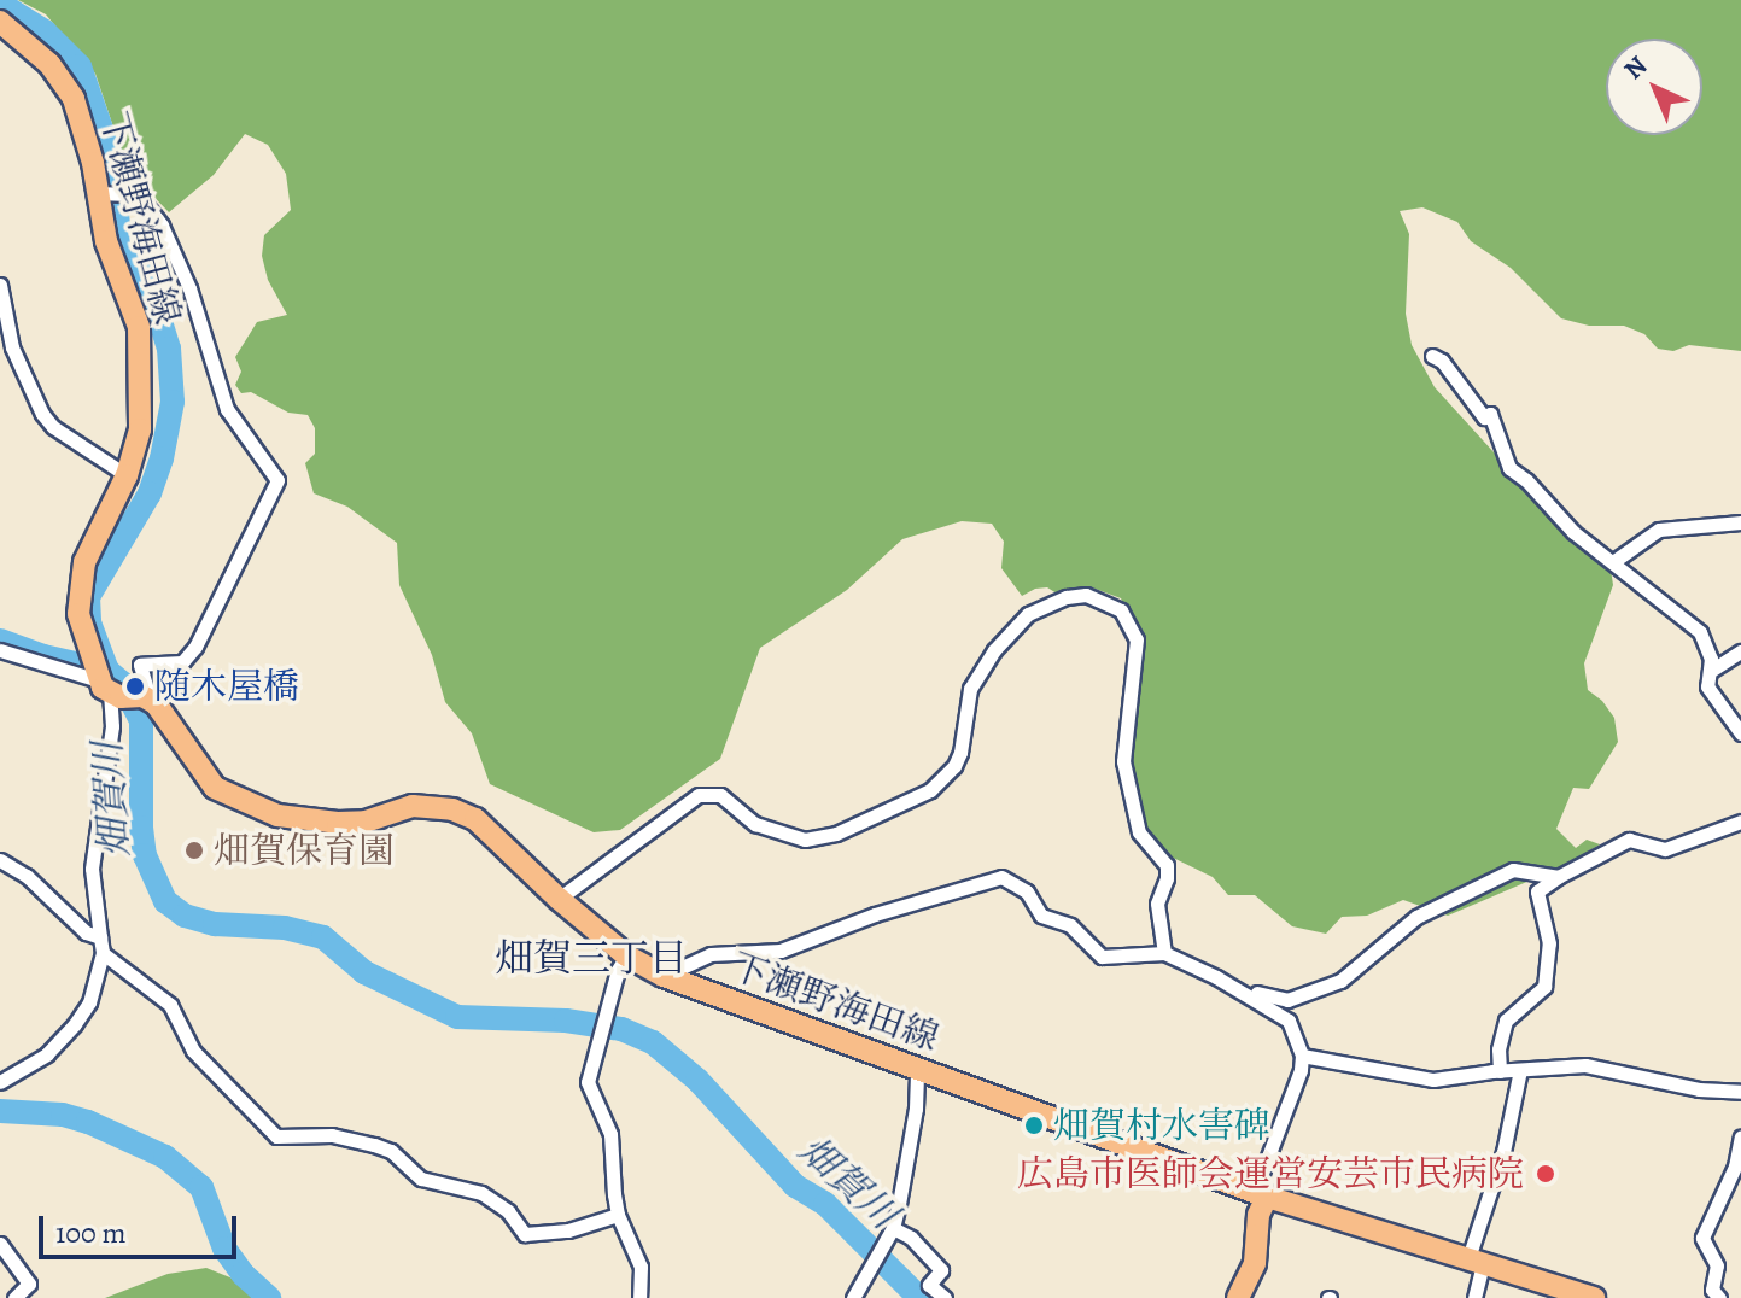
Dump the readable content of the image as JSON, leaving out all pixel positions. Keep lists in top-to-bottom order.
{
  "streets": {
    "main road": ["下瀬野海田線"]
  },
  "districts": ["畑賀三丁目"],
  "water": ["畑賀川"],
  "places": [
    "随木屋橋",
    "畑賀保育園",
    "畑賀村水害碑",
    "広島市医師会運営安芸市民病院"
  ],
  "scale_bar": "100 m",
  "north": "top left"
}
